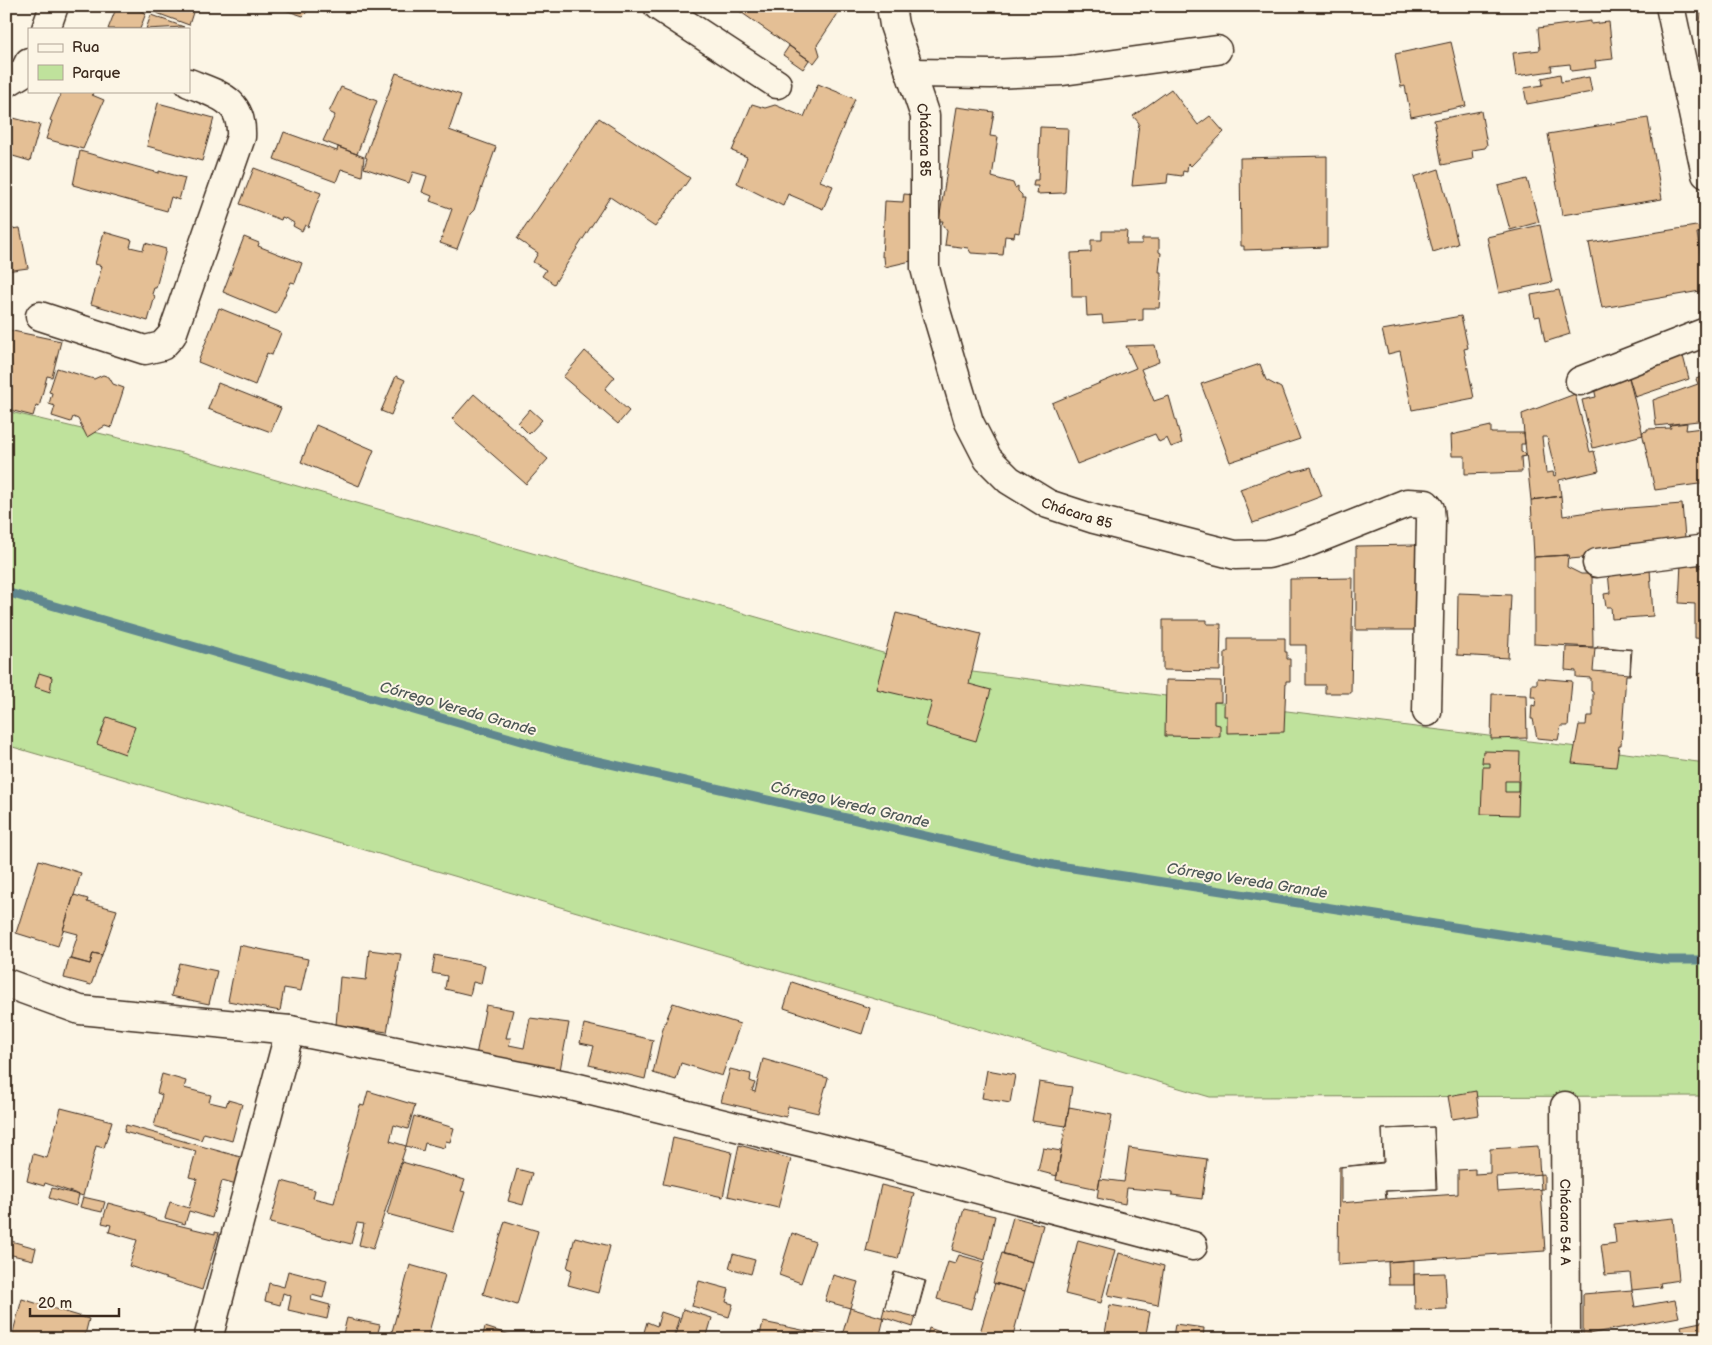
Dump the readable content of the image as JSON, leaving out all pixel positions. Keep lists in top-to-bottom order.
{
  "streets": {
    "street": ["Chácara 85", "Chácara 54 A"]
  },
  "water": ["Córrego Vereda Grande"],
  "legend": ["Rua", "Parque"],
  "scale_bar": "20 m"
}
